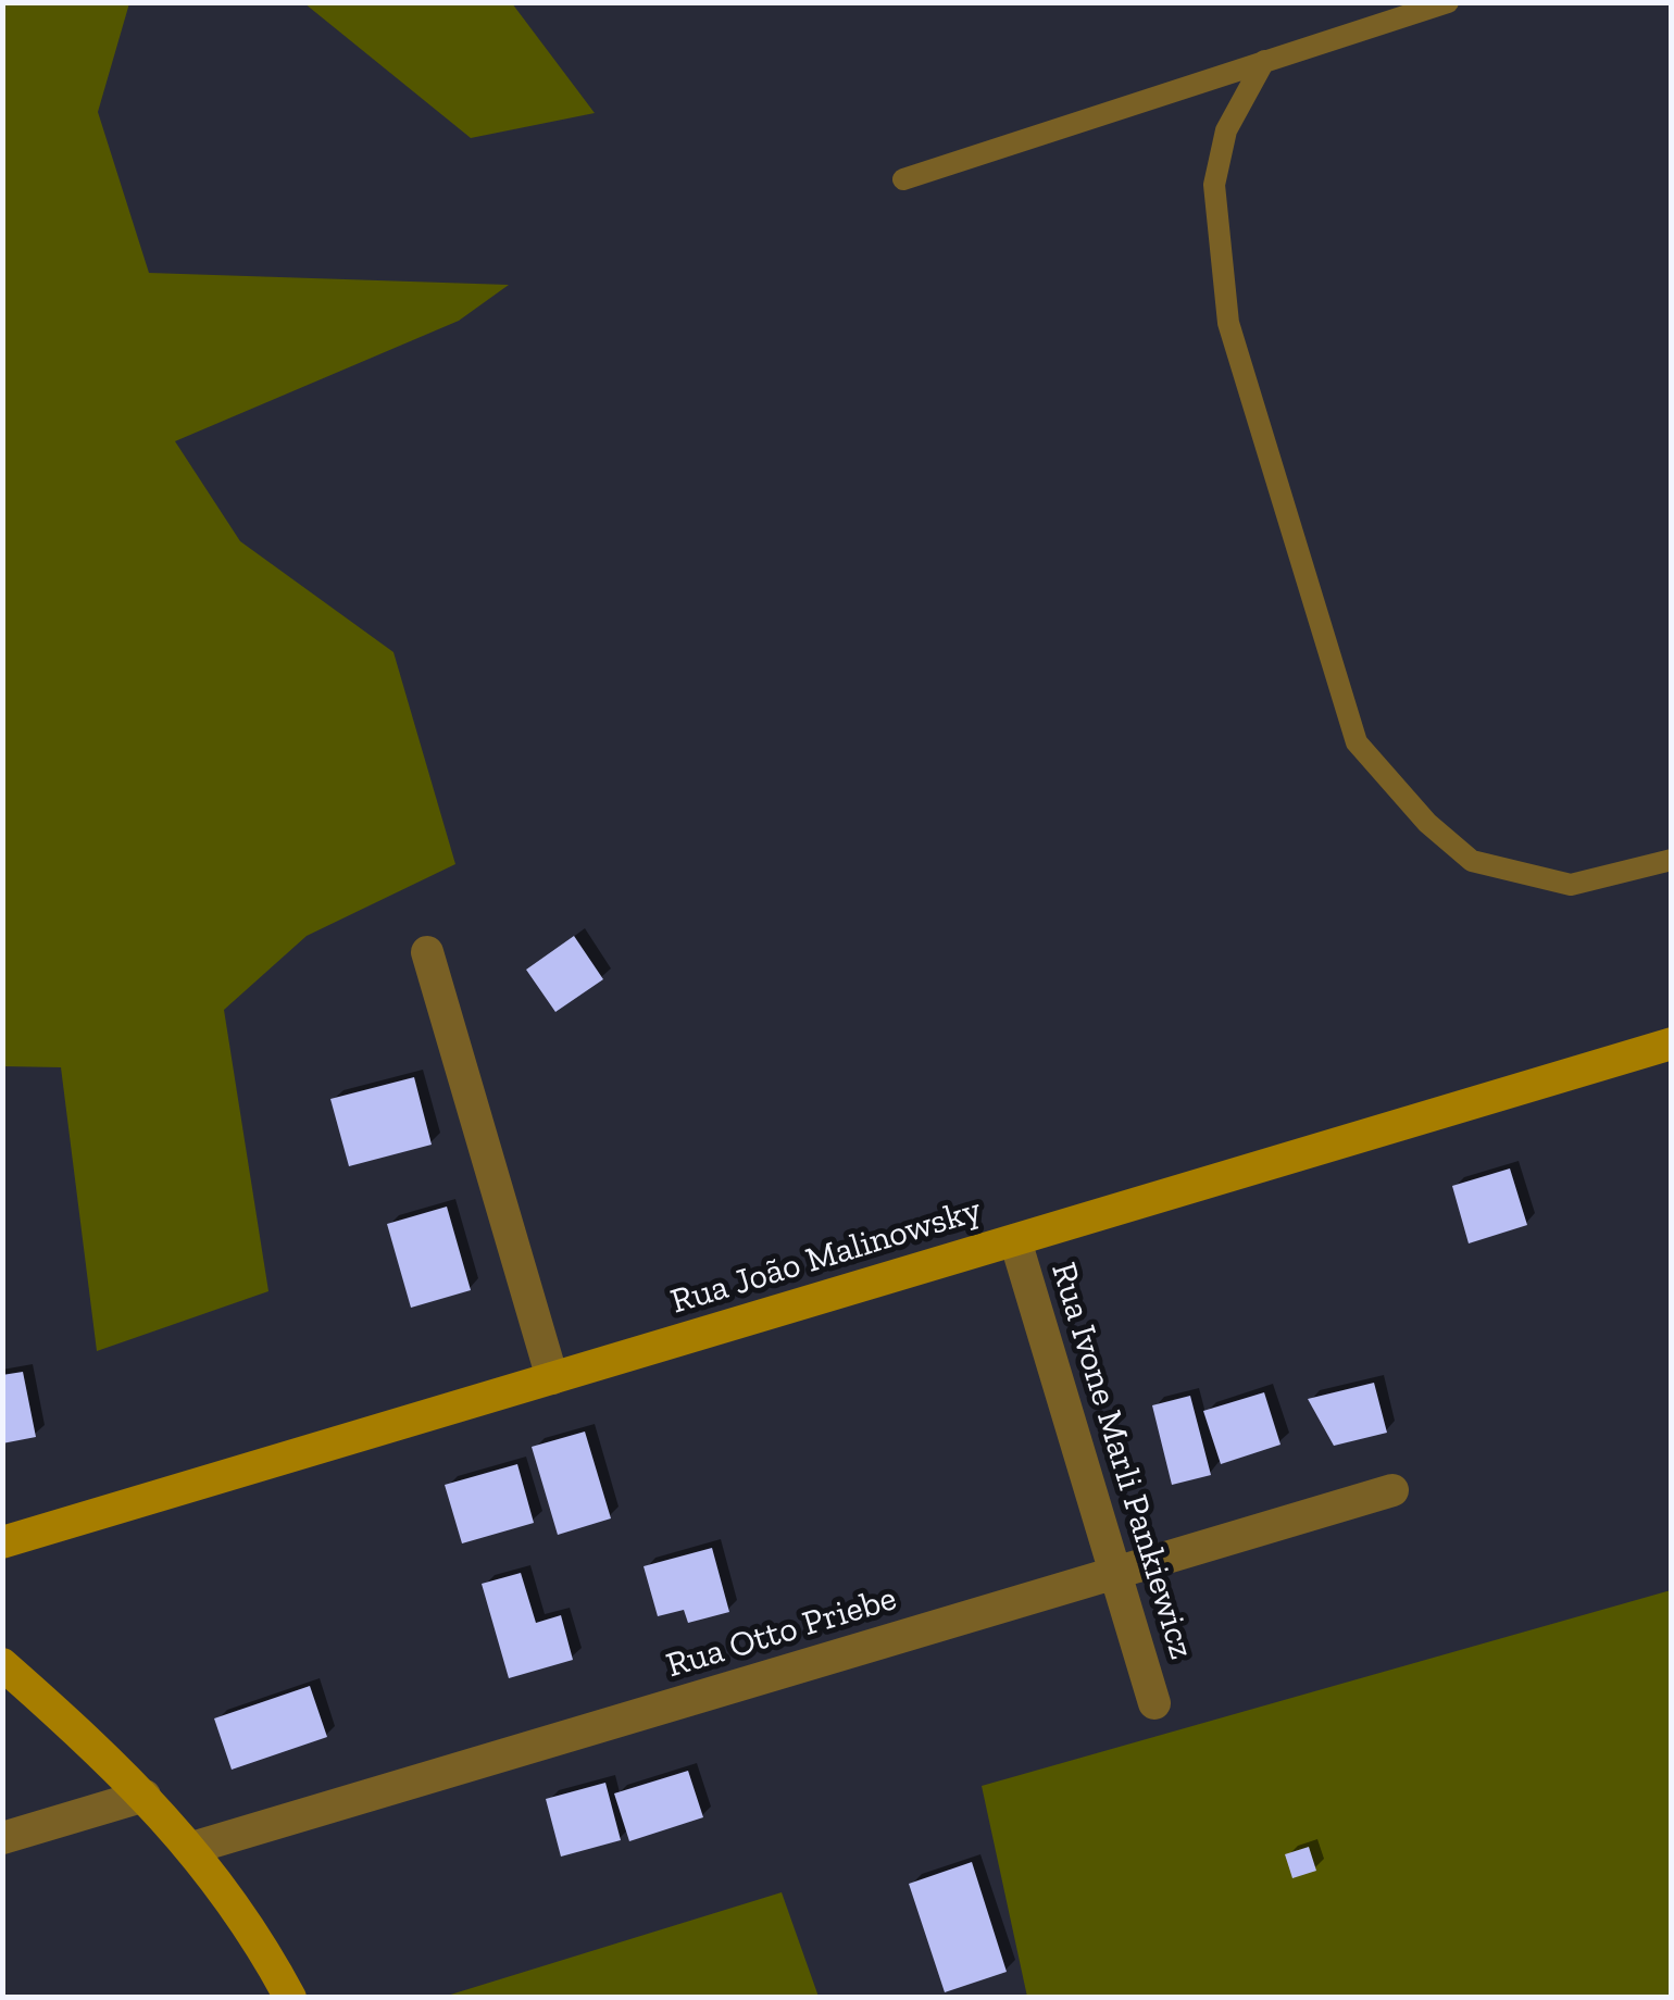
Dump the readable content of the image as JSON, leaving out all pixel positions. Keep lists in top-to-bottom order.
{
  "streets": {
    "street": ["Rua João Malinowsky", "Rua Ivone Marli Pankiewicz", "Rua Otto Priebe"]
  },
  "crossings": [
    ["Rua João Malinowsky", "Rua Ivone Marli Pankiewicz"],
    ["Rua Ivone Marli Pankiewicz", "Rua Otto Priebe"]
  ]
}
